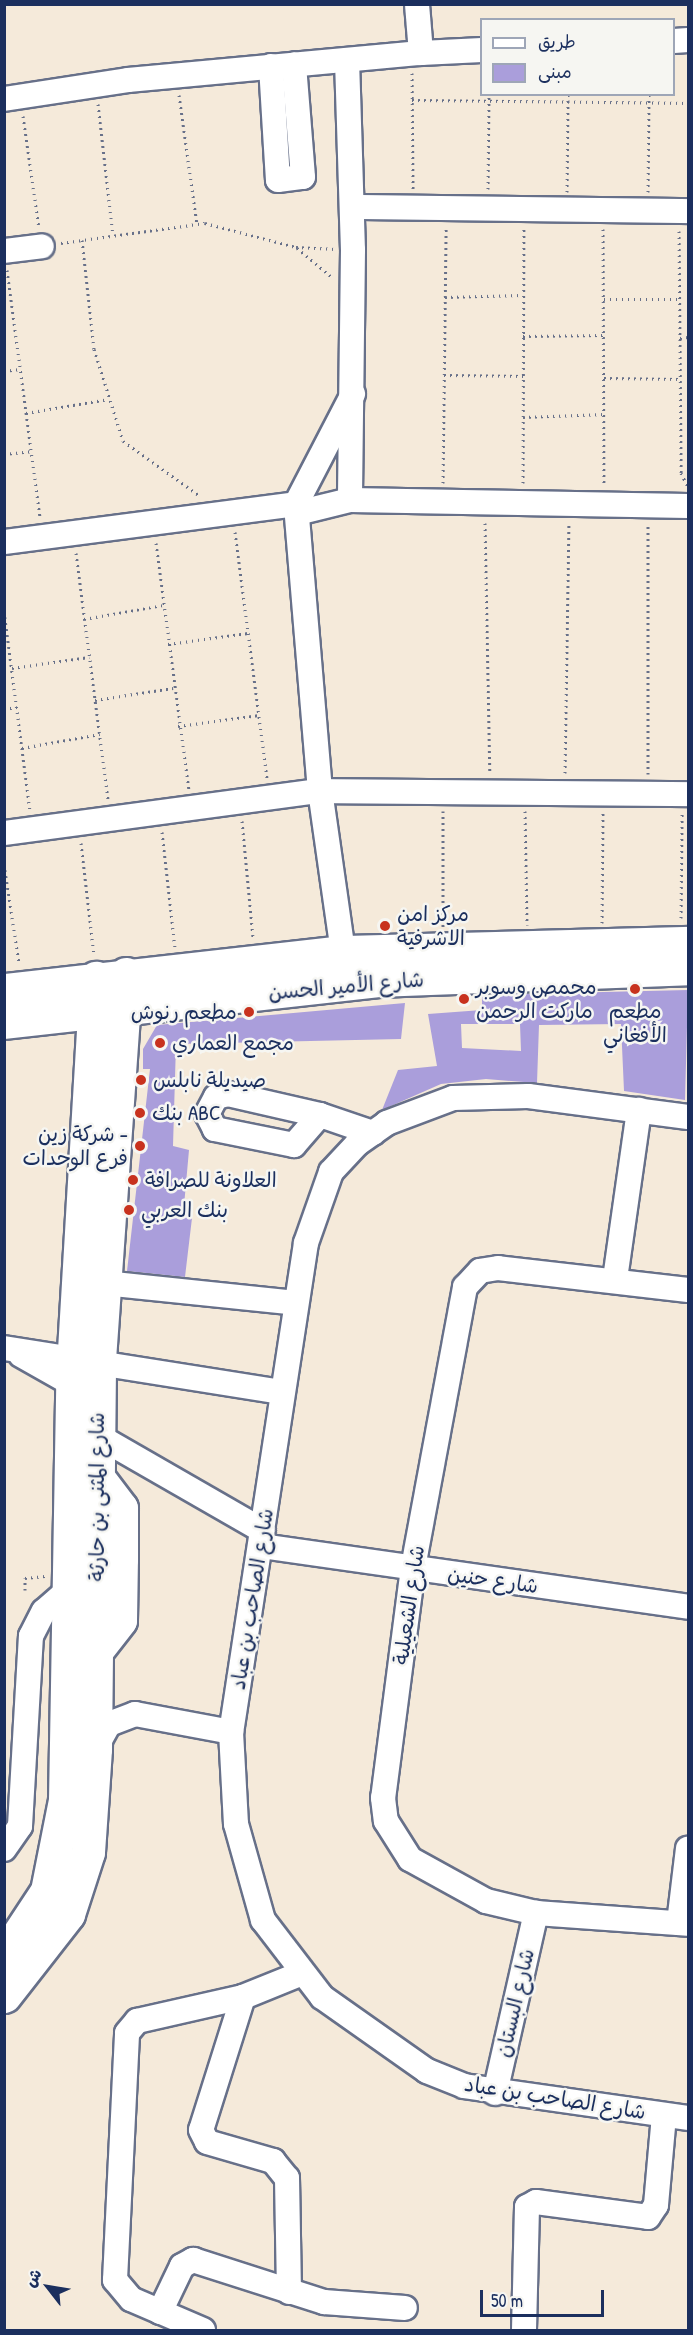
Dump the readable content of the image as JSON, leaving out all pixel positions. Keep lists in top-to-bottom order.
{
  "streets": {
    "highway": ["شارع الأمير الحسن", "شارع المثنى بن حارثة"],
    "street": [
      "شارع حنين",
      "شارع الصاحب بن عباد",
      "شارع الشعيلية",
      "شارع البستان"
    ]
  },
  "crossings": [
    ["شارع الأمير الحسن", "شارع المثنى بن حارثة"],
    ["شارع حنين", "شارع الصاحب بن عباد"],
    ["شارع حنين", "شارع الشعيلية"],
    ["شارع الصاحب بن عباد", "شارع البستان"],
    ["شارع الشعيلية", "شارع البستان"]
  ],
  "places": [
    "مركز امن الاشرفية",
    "مطعم الأفغاني",
    "محمص وسوبر ماركت الرحمن",
    "مطعم رنوش",
    "مجمع العماري",
    "صيديلة نابلس",
    "بنك ABC",
    "شركة زين - فرع الوحدات",
    "العلاونة للصرافة",
    "بنك العربي"
  ],
  "legend": ["طريق", "مبنى"],
  "scale_bar": "50 m",
  "north": "top left"
}
